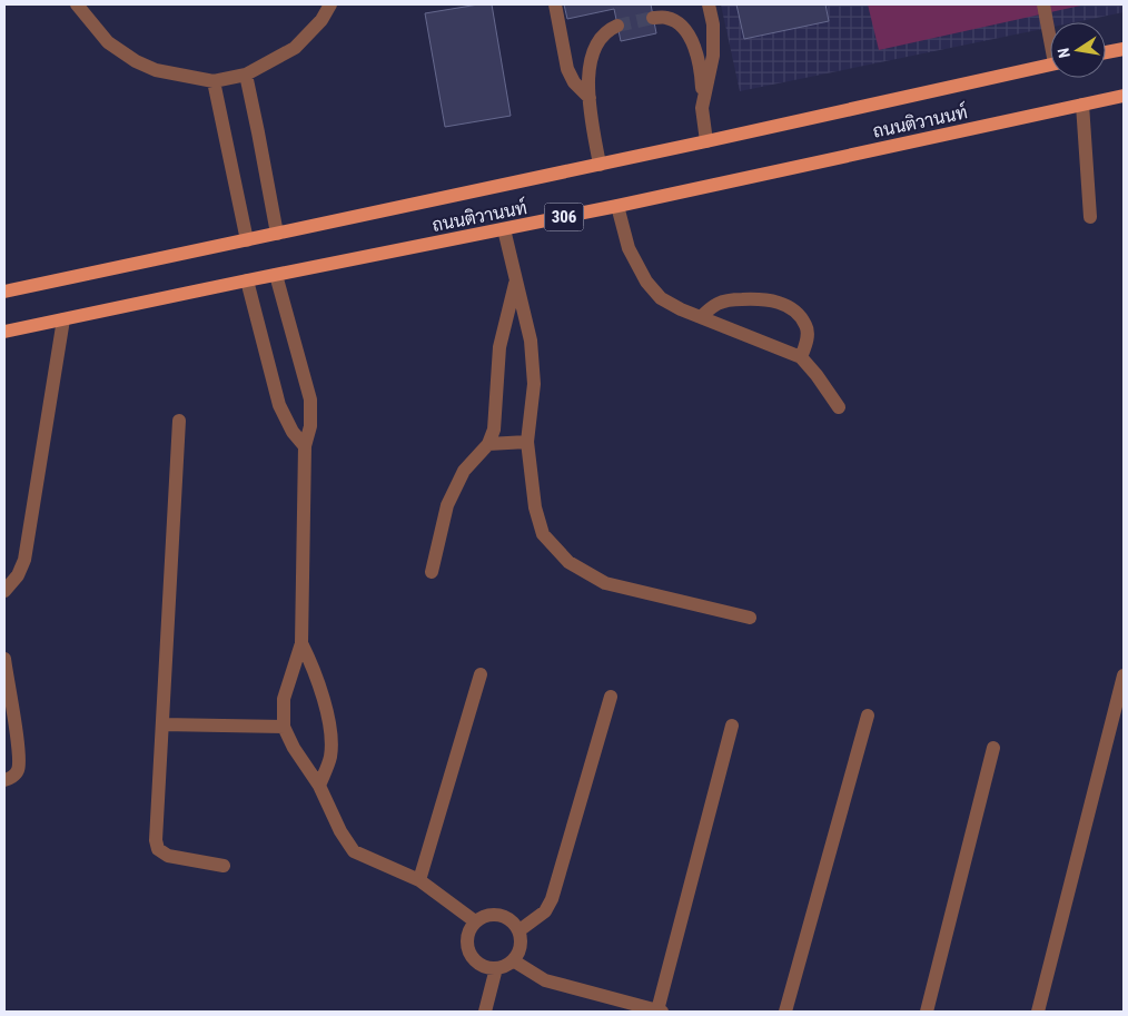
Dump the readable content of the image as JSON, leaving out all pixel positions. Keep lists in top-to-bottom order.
{
  "streets": {
    "main road": ["ถนนติวานนท์", "306"]
  },
  "north": "left"
}
